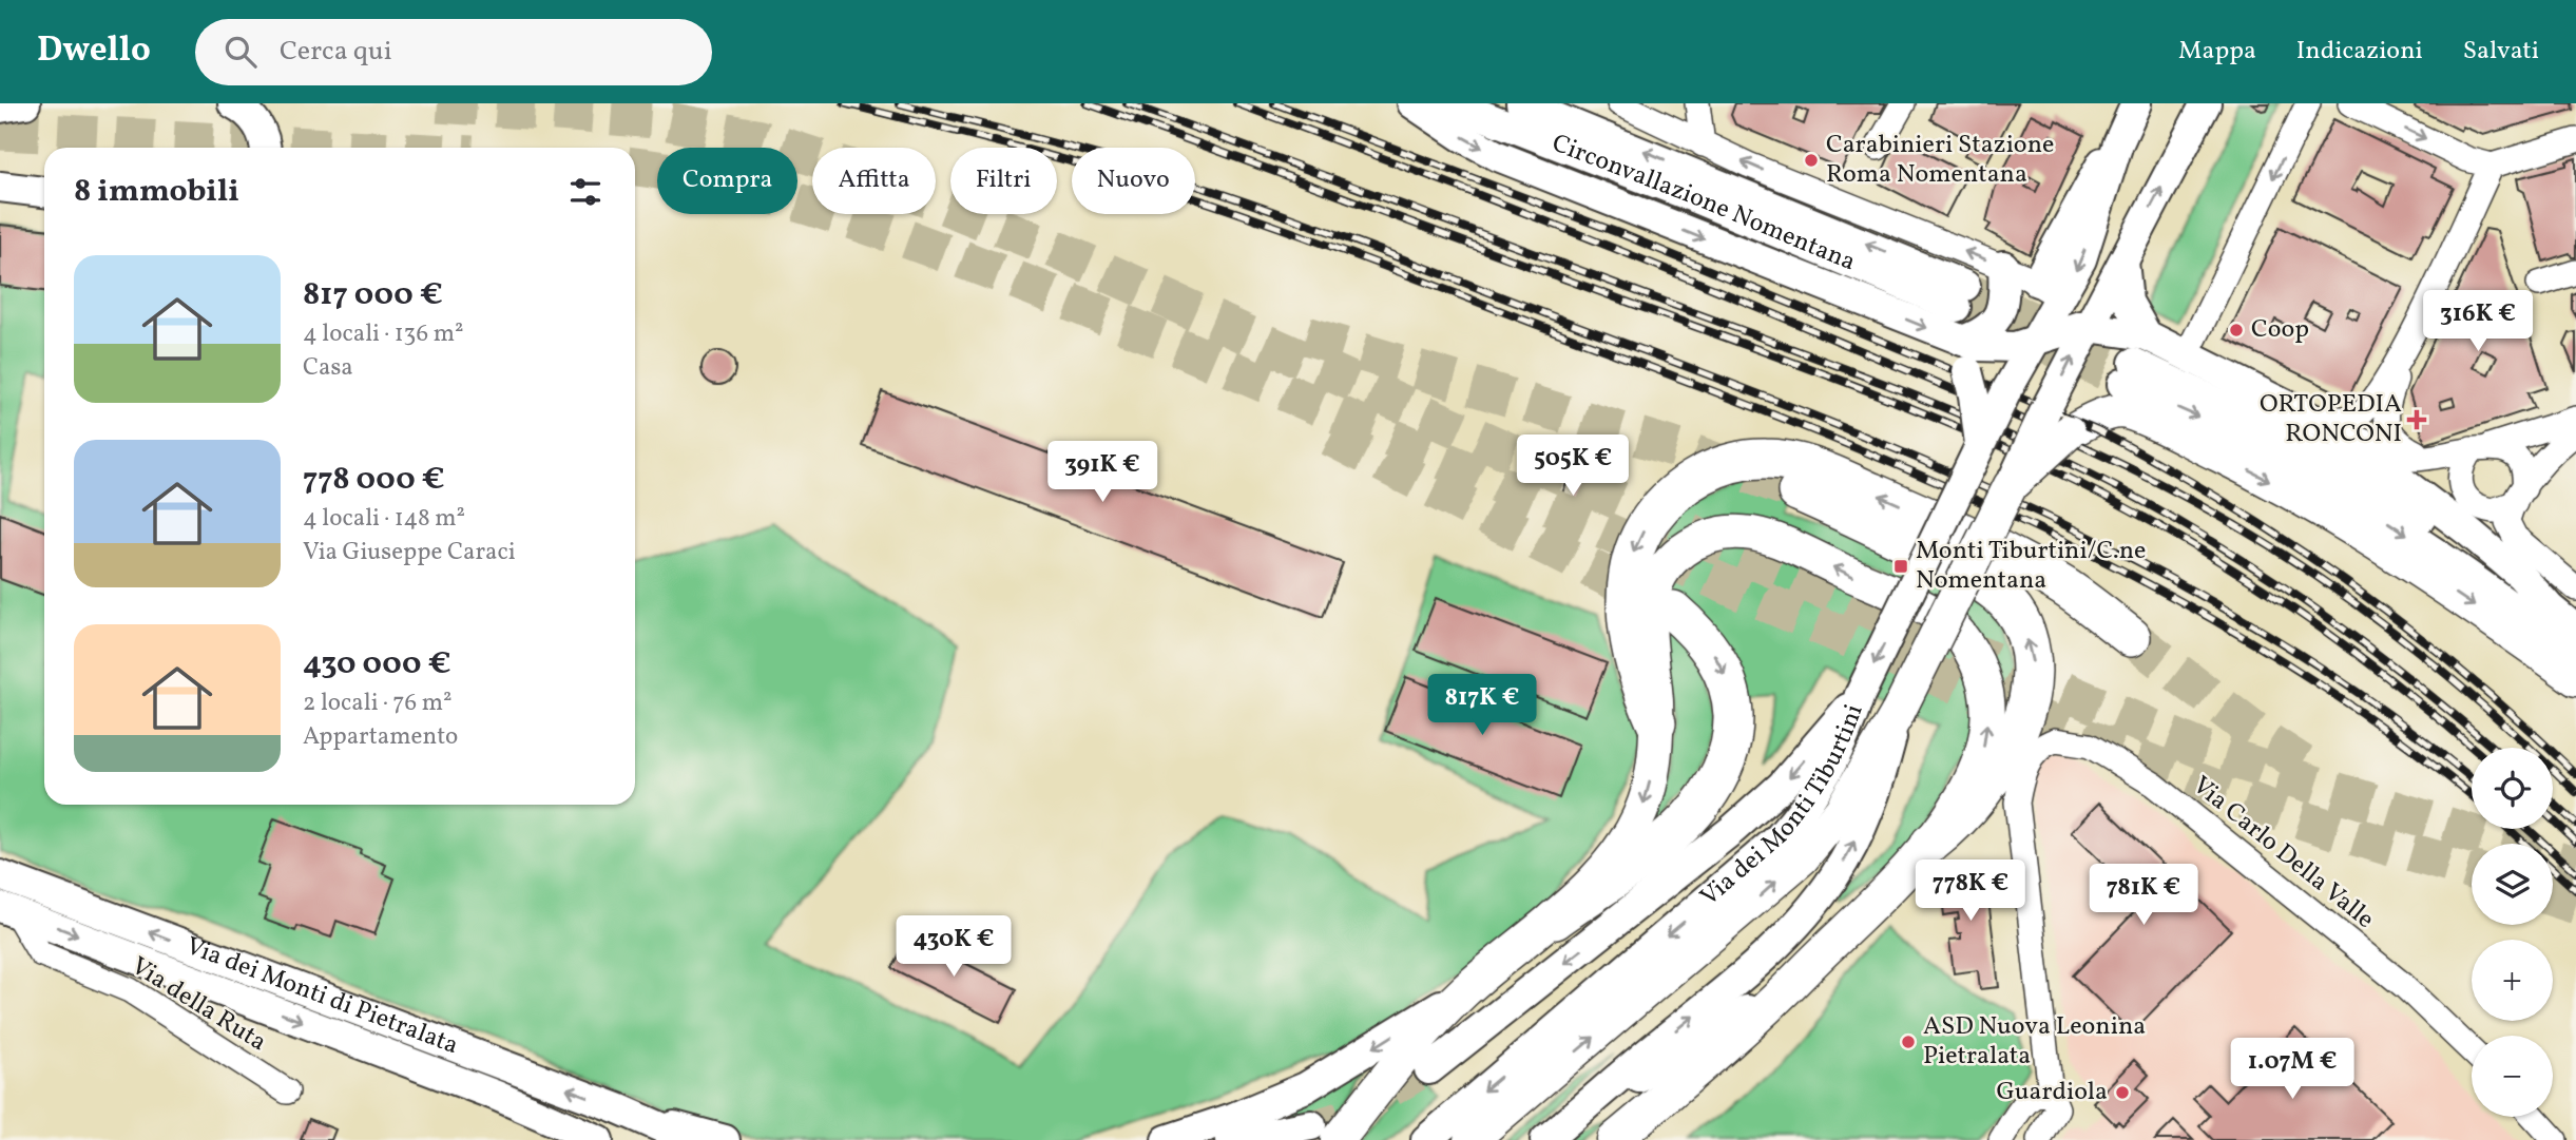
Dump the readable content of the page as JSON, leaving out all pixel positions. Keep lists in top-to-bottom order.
{
  "streets": {
    "main road": ["Via dei Monti Tiburtini"],
    "street": [
      "Circonvallazione Nomentana",
      "Via Carlo Della Valle",
      "Via dei Monti di Pietralata",
      "Via della Ruta"
    ]
  },
  "crossings": [
    ["Circonvallazione Nomentana", "Via dei Monti Tiburtini"],
    ["Via dei Monti di Pietralata", "Via della Ruta"]
  ],
  "places": {
    "other": [
      "Carabinieri Stazione Roma Nomentana",
      "Coop",
      "ASD Nuova Leonina Pietralata",
      "Guardiola"
    ],
    "health": ["ORTOPEDIA RONCONI"],
    "transit": ["Monti Tiburtini/C.ne Nomentana"]
  },
  "page": {
    "header": "Dwello",
    "search": "Cerca qui",
    "nav": ["Mappa", "Indicazioni", "Salvati"],
    "chip": [
      "Compra",
      "Affitta",
      "Filtri",
      "Nuovo"
    ],
    "heading": "8 immobili",
    "list": [
      {
        "name": "817 000 €",
        "note": "4 locali · 136 m² · Casa"
      },
      {
        "name": "778 000 €",
        "note": "4 locali · 148 m² · Via Giuseppe Caraci"
      },
      {
        "name": "430 000 €",
        "note": "2 locali · 76 m² · Appartamento"
      }
    ],
    "price": [
      "316K €",
      "505K €",
      "391K €",
      "817K €",
      "778K €",
      "781K €",
      "430K €",
      "1.07M €"
    ],
    "map_buttons": ["+", "−"]
  }
}
